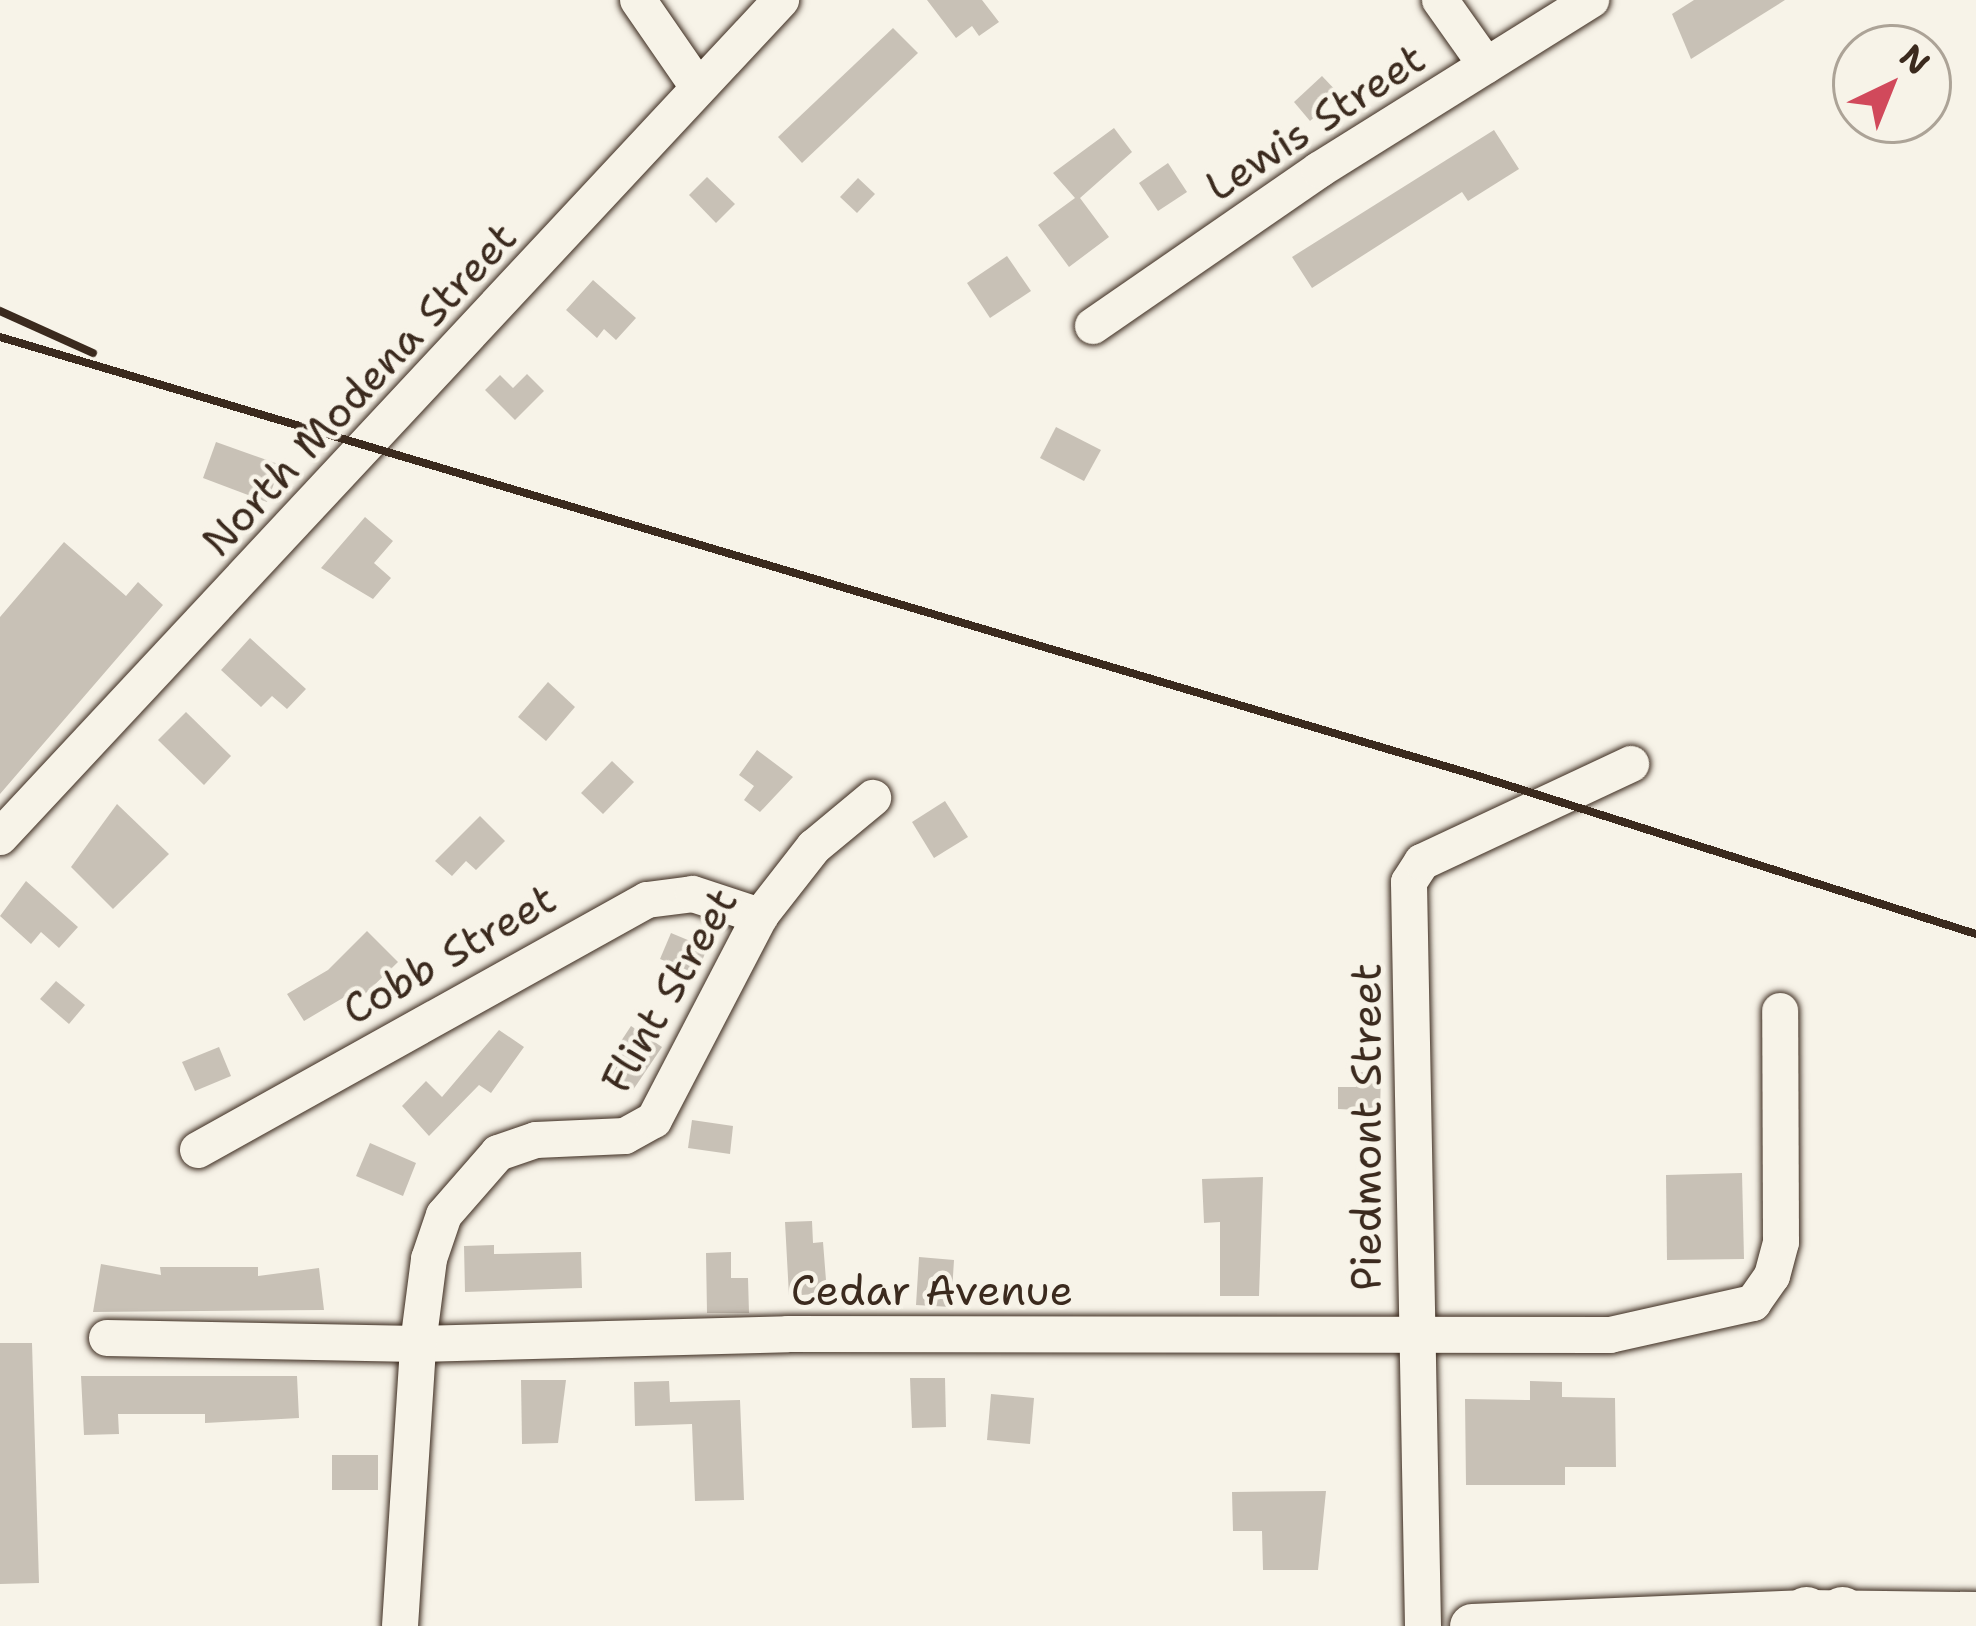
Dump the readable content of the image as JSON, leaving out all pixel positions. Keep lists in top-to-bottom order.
{
  "streets": {
    "street": [
      "Lewis Street",
      "North Modena Street",
      "Cobb Street",
      "Flint Street",
      "Piedmont Street",
      "Cedar Avenue"
    ]
  },
  "crossings": [
    ["Cobb Street", "Flint Street"],
    ["Flint Street", "Cedar Avenue"],
    ["Piedmont Street", "Cedar Avenue"]
  ],
  "north": "top right"
}
